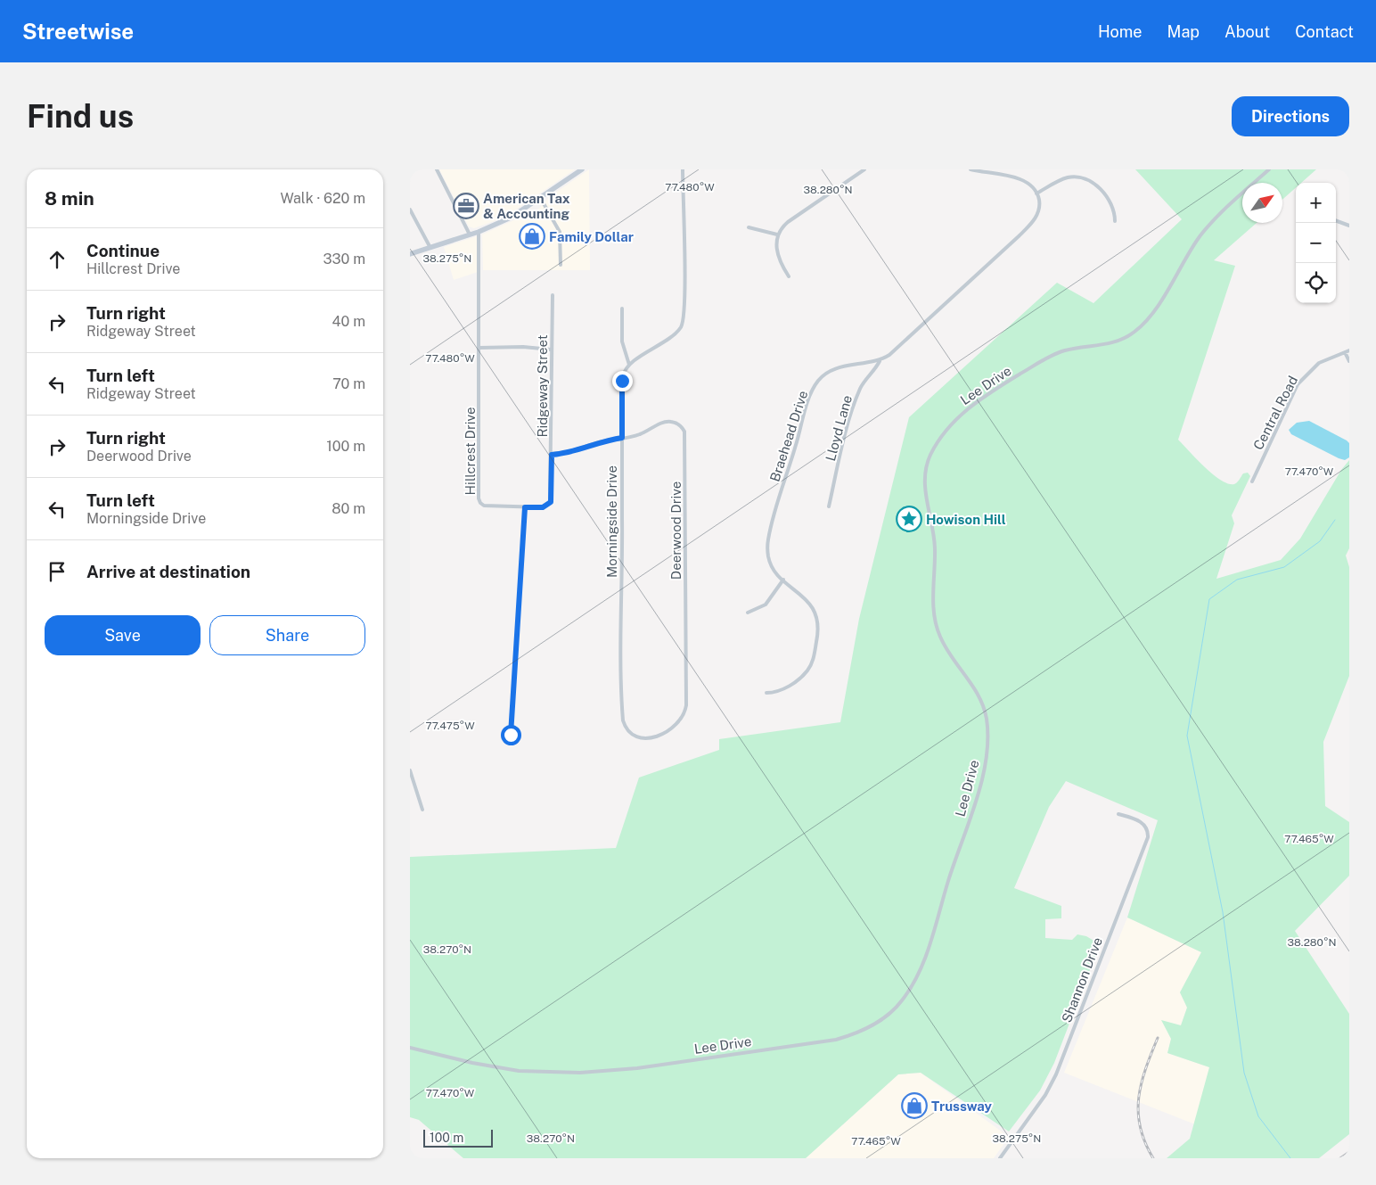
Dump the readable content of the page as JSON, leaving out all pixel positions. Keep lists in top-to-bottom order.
{
  "streets": {
    "street": [
      "Lee Drive",
      "Ridgeway Street",
      "Central Road",
      "Lloyd Lane",
      "Braehead Drive",
      "Hillcrest Drive",
      "Morningside Drive",
      "Deerwood Drive",
      "Shannon Drive"
    ]
  },
  "crossings": [
    ["Ridgeway Street", "Hillcrest Drive"],
    ["Ridgeway Street", "Deerwood Drive"],
    ["Lloyd Lane", "Braehead Drive"],
    ["Morningside Drive", "Deerwood Drive"]
  ],
  "places": {
    "office": ["American Tax & Accounting"],
    "shop": ["Family Dollar", "Trussway"],
    "place": ["Howison Hill"]
  },
  "scale_bar": "100 m",
  "north": "top right",
  "page": {
    "header": "Streetwise",
    "nav": [
      "Home",
      "Map",
      "About",
      "Contact"
    ],
    "buttons": [
      "Directions",
      ["Save", "Share"]
    ],
    "title": "Find us",
    "heading": ["8 min", "Walk · 620 m"],
    "map_buttons": ["+", "−"],
    "list": [
      ["Continue", "Hillcrest Drive", "330 m"],
      ["Turn right", "Ridgeway Street", "40 m"],
      ["Turn left", "Ridgeway Street", "70 m"],
      ["Turn right", "Deerwood Drive", "100 m"],
      ["Turn left", "Morningside Drive", "80 m"],
      "Arrive at destination"
    ],
    "scale": "100 m"
  },
  "coordinates": [
    "77.480°W",
    "38.280°N",
    "38.275°N",
    "77.470°W",
    "77.475°W",
    "77.465°W",
    "38.270°N"
  ]
}
